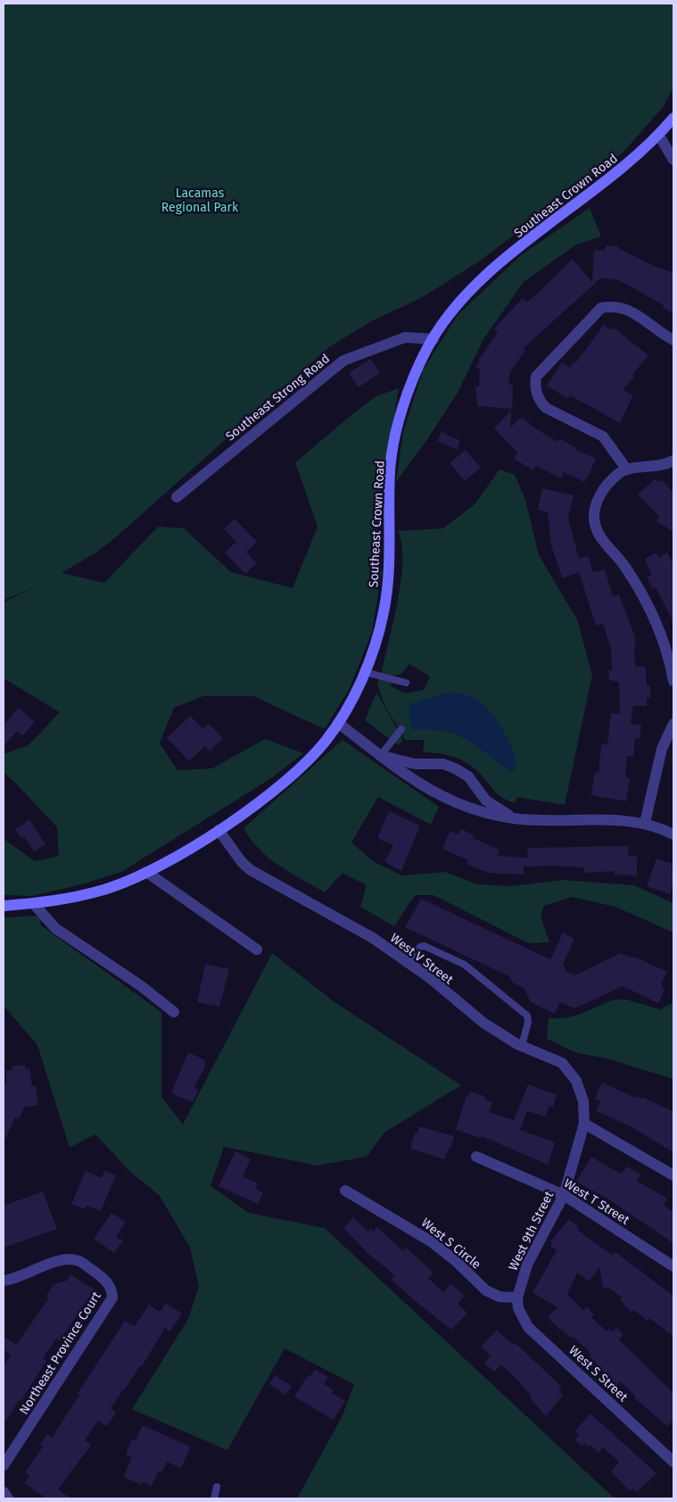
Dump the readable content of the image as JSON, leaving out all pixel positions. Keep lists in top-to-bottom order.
{
  "streets": {
    "street": [
      "Southeast Crown Road",
      "Southeast Strong Road",
      "West V Street",
      "West T Street",
      "West 9th Street",
      "West S Circle",
      "Northeast Province Court",
      "West S Street"
    ]
  },
  "crossings": [
    ["Southeast Crown Road", "Southeast Strong Road"],
    ["Southeast Crown Road", "West V Street"],
    ["West V Street", "West 9th Street"],
    ["West T Street", "West 9th Street"],
    ["West 9th Street", "West S Circle"],
    ["West 9th Street", "West S Street"],
    ["West S Circle", "West S Street"]
  ],
  "parks": ["Lacamas Regional Park"]
}
